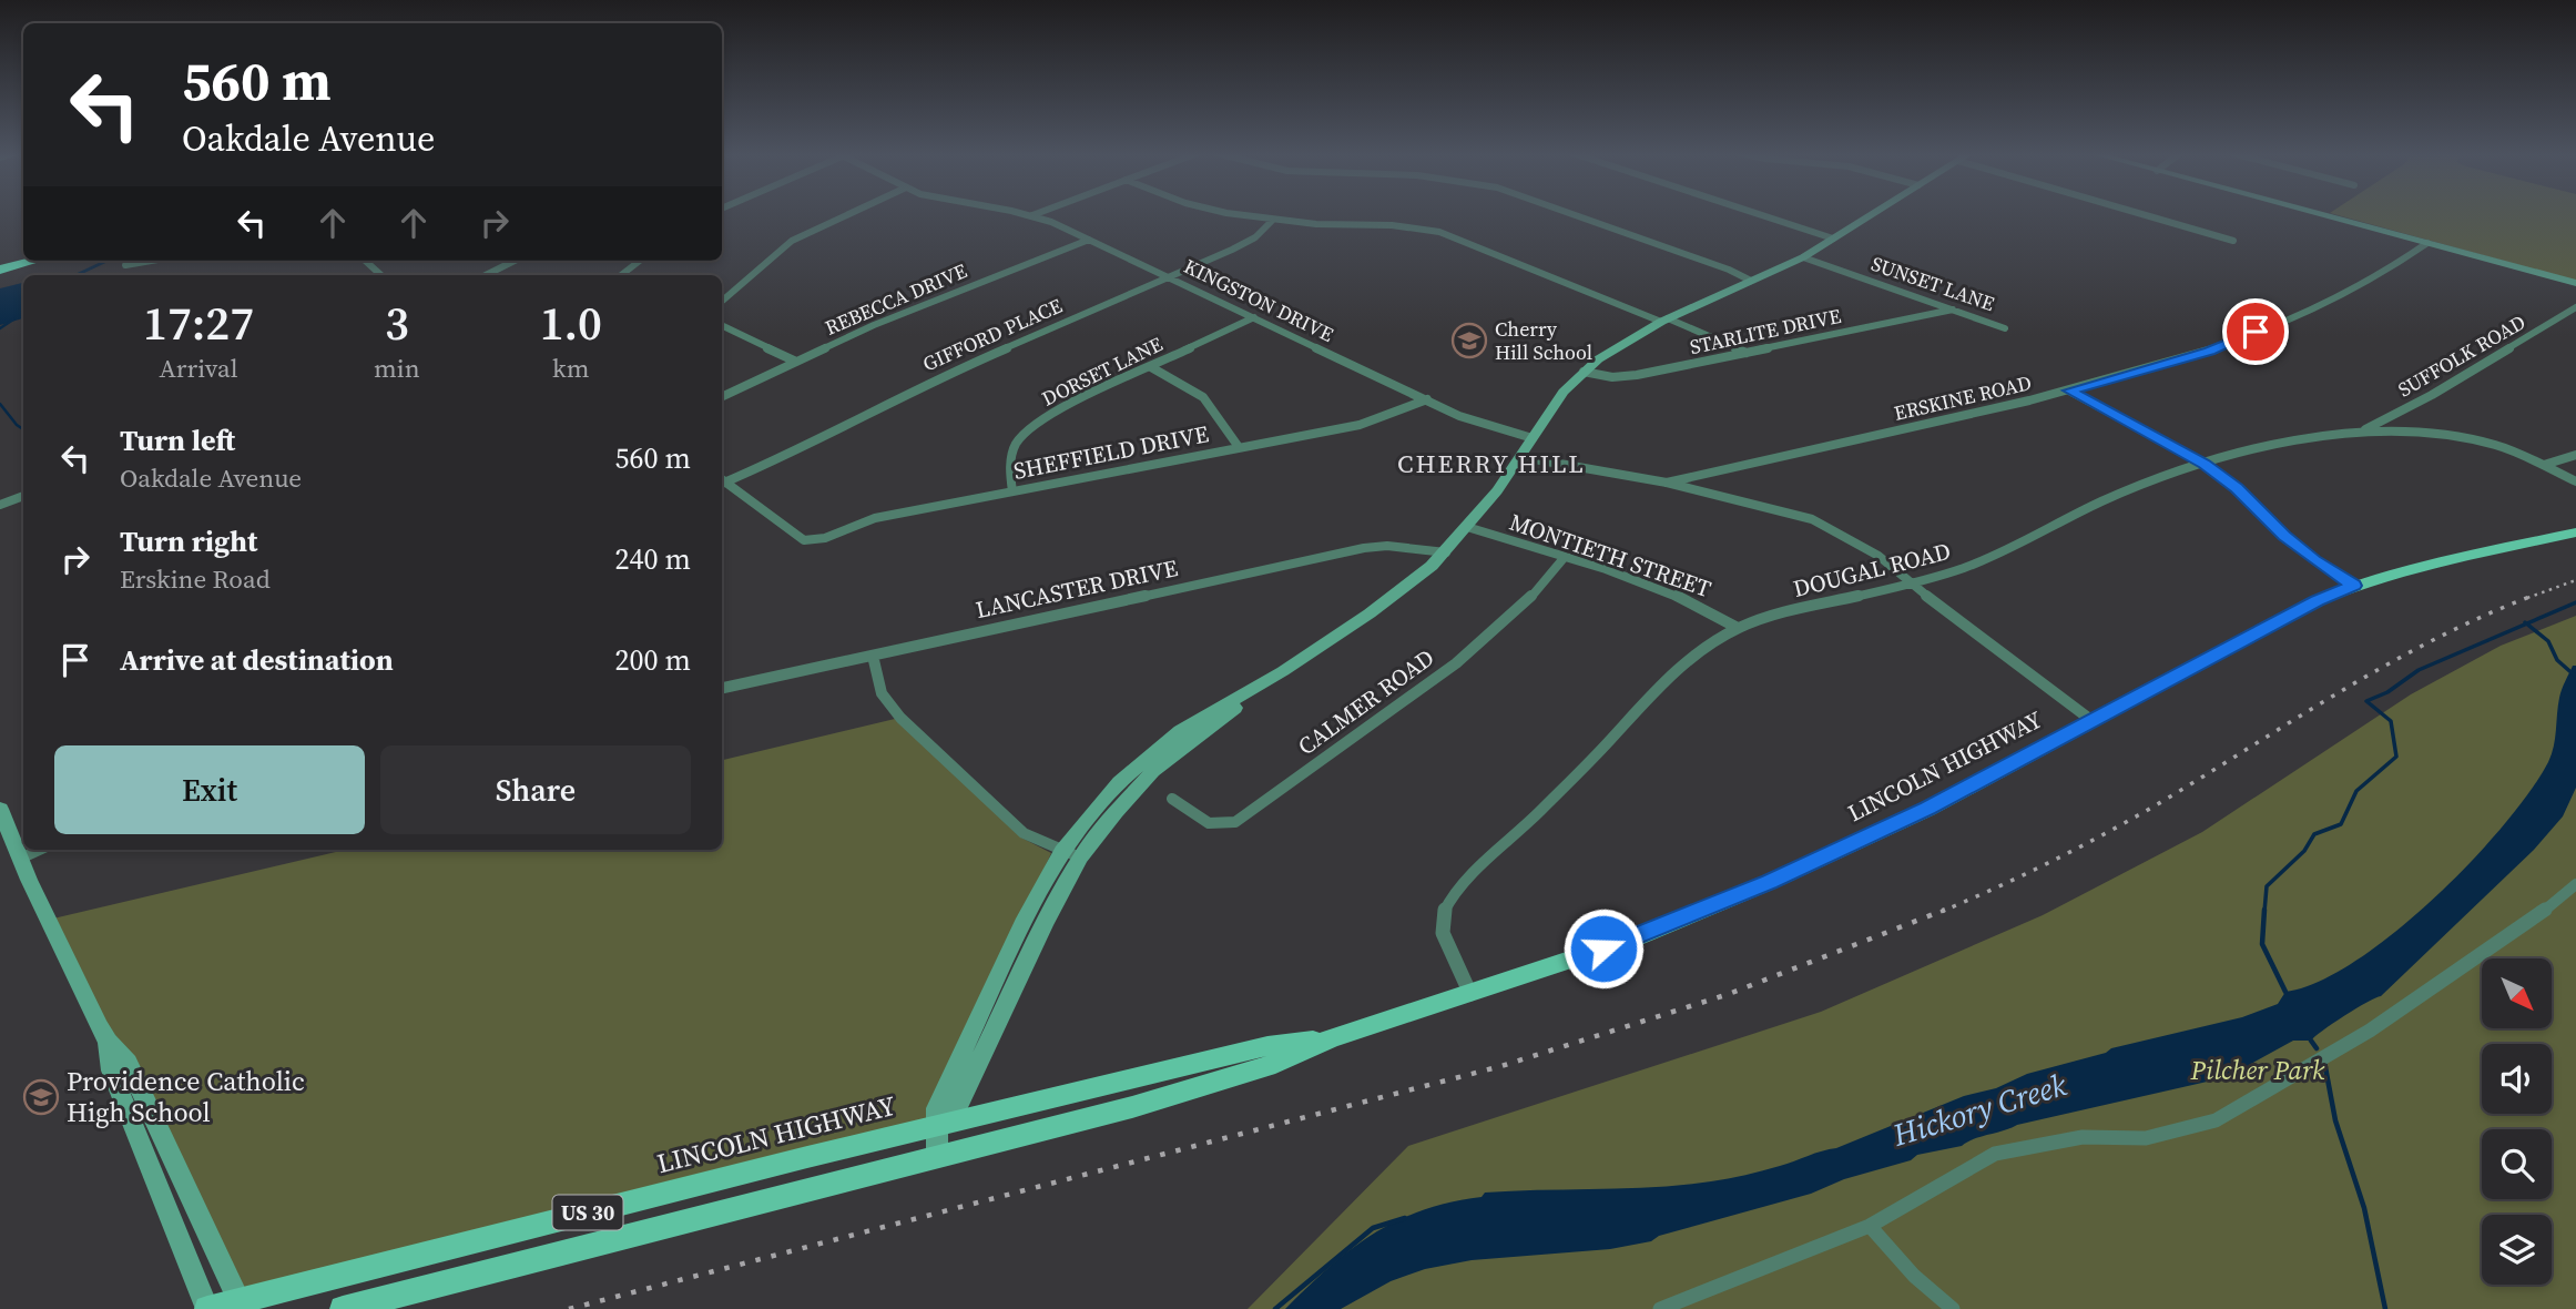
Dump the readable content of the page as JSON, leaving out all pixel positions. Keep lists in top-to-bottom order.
{
  "streets": {
    "main road": ["LINCOLN HIGHWAY", "US 30"],
    "street": [
      "SUNSET LANE",
      "REBECCA DRIVE",
      "KINGSTON DRIVE",
      "STARLITE DRIVE",
      "GIFFORD PLACE",
      "SUFFOLK ROAD",
      "DORSET LANE",
      "ERSKINE ROAD",
      "SHEFFIELD DRIVE",
      "MONTIETH STREET",
      "DOUGAL ROAD",
      "LANCASTER DRIVE",
      "CALMER ROAD"
    ]
  },
  "crossings": [
    ["SUNSET LANE", "STARLITE DRIVE"],
    ["REBECCA DRIVE", "KINGSTON DRIVE"],
    ["KINGSTON DRIVE", "GIFFORD PLACE"],
    ["KINGSTON DRIVE", "DORSET LANE"],
    ["KINGSTON DRIVE", "SHEFFIELD DRIVE"],
    ["SUFFOLK ROAD", "DOUGAL ROAD"],
    ["DORSET LANE", "SHEFFIELD DRIVE"],
    ["MONTIETH STREET", "DOUGAL ROAD"],
    ["MONTIETH STREET", "CALMER ROAD"],
    ["DOUGAL ROAD", "LINCOLN HIGHWAY"],
    ["LINCOLN HIGHWAY", "US 30"]
  ],
  "districts": ["CHERRY HILL"],
  "water": ["Hickory Creek"],
  "parks": ["Pilcher Park"],
  "places": {
    "school or university": ["Cherry Hill School", "Providence Catholic High School"]
  },
  "north": "bottom right",
  "page": {
    "turn": ["560 m", "Oakdale Avenue"],
    "eta": [
      "17:27",
      "Arrival",
      "3",
      "min",
      "1.0",
      "km"
    ],
    "list": [
      {
        "name": "Turn left",
        "note": "Oakdale Avenue",
        "value": "560 m"
      },
      {
        "name": "Turn right",
        "note": "Erskine Road",
        "value": "240 m"
      },
      {
        "name": "Arrive at destination",
        "value": "200 m"
      }
    ],
    "buttons": ["Exit", "Share"]
  }
}
